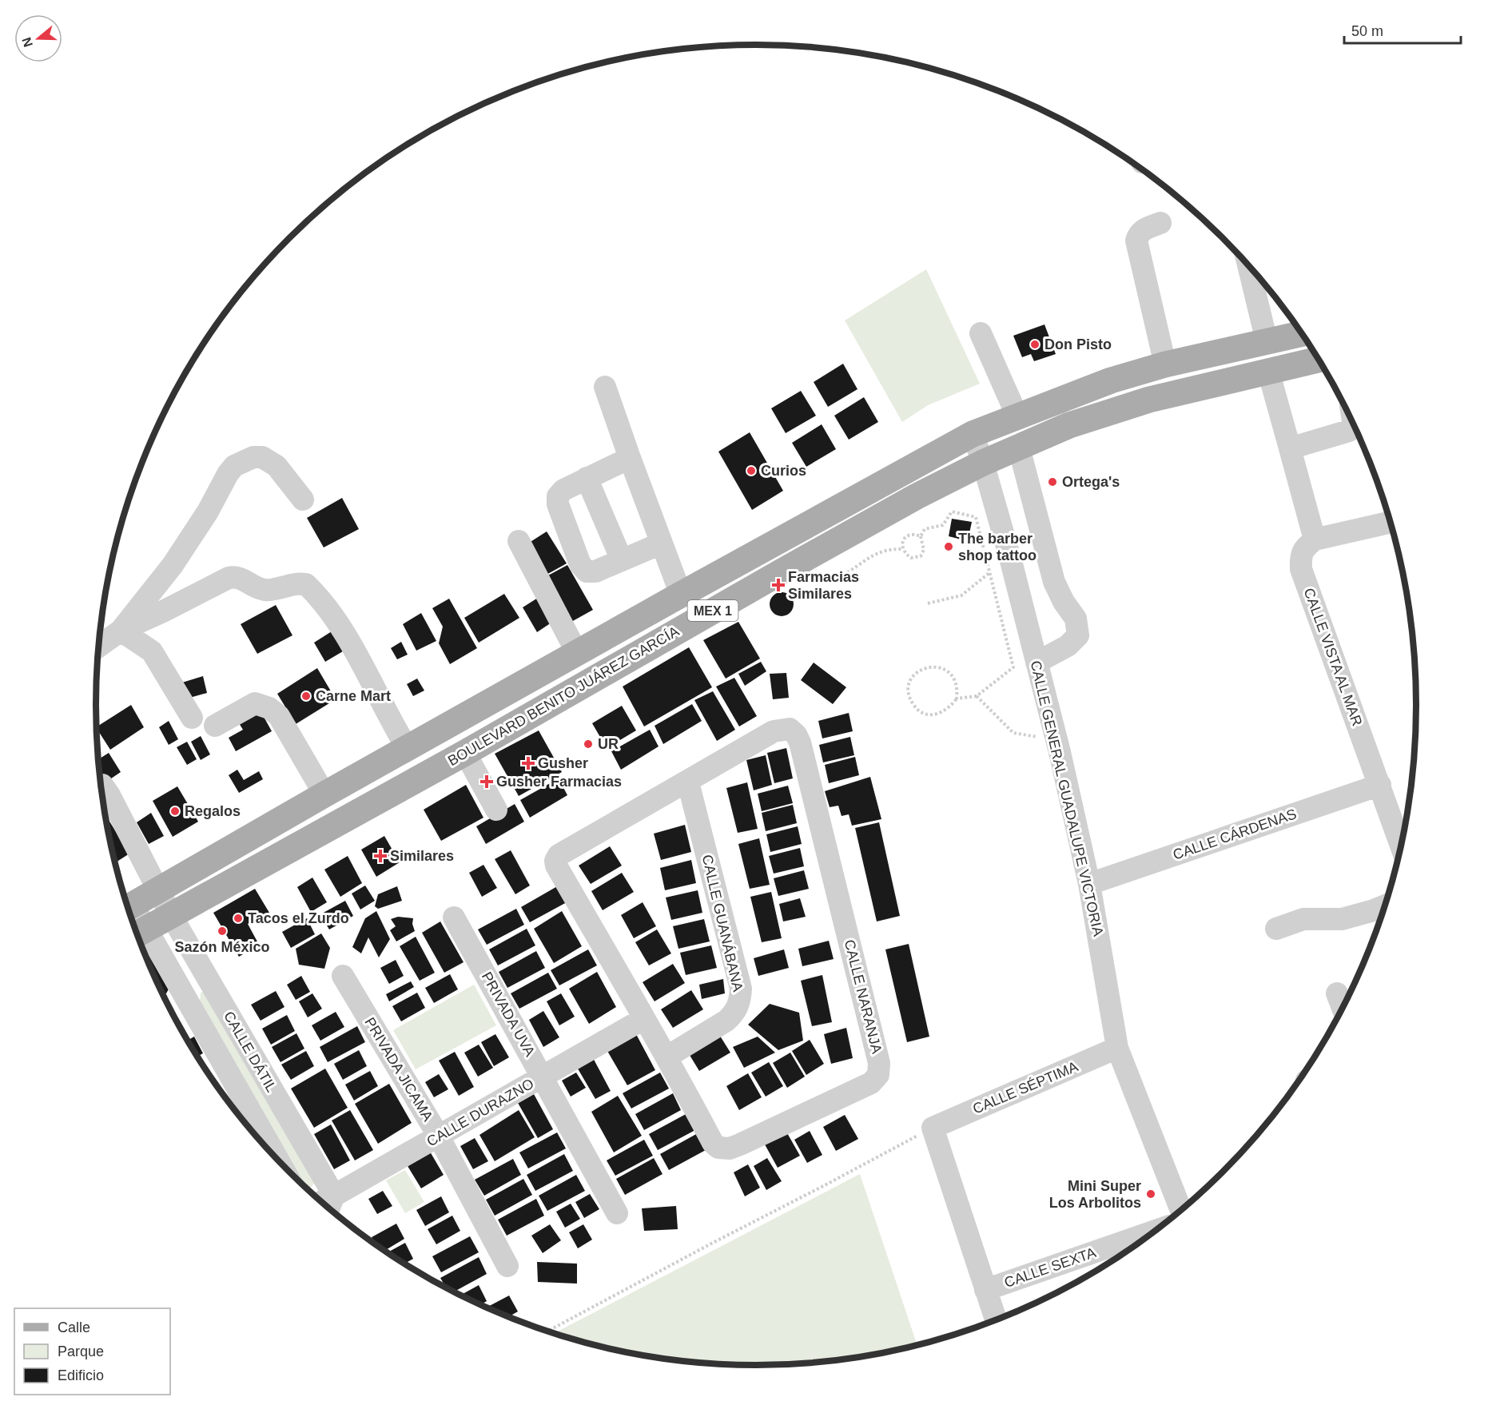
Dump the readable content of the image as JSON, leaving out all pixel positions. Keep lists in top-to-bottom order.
{
  "streets": {
    "main road": ["MEX 1", "BOULEVARD BENITO JUÁREZ GARCÍA"],
    "street": [
      "CALLE VISTA AL MAR",
      "CALLE GENERAL GUADALUPE VICTORIA",
      "CALLE CÁRDENAS",
      "CALLE GUANÁBANA",
      "CALLE NARANJA",
      "PRIVADA UVA",
      "CALLE DÁTIL",
      "PRIVADA JICAMA",
      "CALLE SÉPTIMA",
      "CALLE DURAZNO",
      "CALLE SEXTA"
    ]
  },
  "crossings": [
    ["CALLE VISTA AL MAR", "CALLE CÁRDENAS"],
    ["BOULEVARD BENITO JUÁREZ GARCÍA", "CALLE GENERAL GUADALUPE VICTORIA"],
    ["BOULEVARD BENITO JUÁREZ GARCÍA", "CALLE DÁTIL"],
    ["CALLE GENERAL GUADALUPE VICTORIA", "CALLE CÁRDENAS"],
    ["CALLE GENERAL GUADALUPE VICTORIA", "CALLE SÉPTIMA"],
    ["CALLE GUANÁBANA", "CALLE NARANJA"],
    ["CALLE NARANJA", "CALLE DURAZNO"],
    ["PRIVADA UVA", "CALLE DURAZNO"],
    ["CALLE DÁTIL", "CALLE DURAZNO"],
    ["PRIVADA JICAMA", "CALLE DURAZNO"]
  ],
  "places": {
    "other": [
      "Don Pisto",
      "Curios",
      "Ortega's",
      "The barber shop tattoo",
      "Carne Mart",
      "UR",
      "Regalos",
      "Tacos el Zurdo",
      "Sazón México",
      "Mini Super Los Arbolitos"
    ],
    "health": [
      "Farmacias Similares",
      "Gusher",
      "Gusher Farmacias",
      "Similares"
    ]
  },
  "legend": ["Calle", "Parque", "Edificio"],
  "scale_bar": "50 m",
  "north": "left"
}
